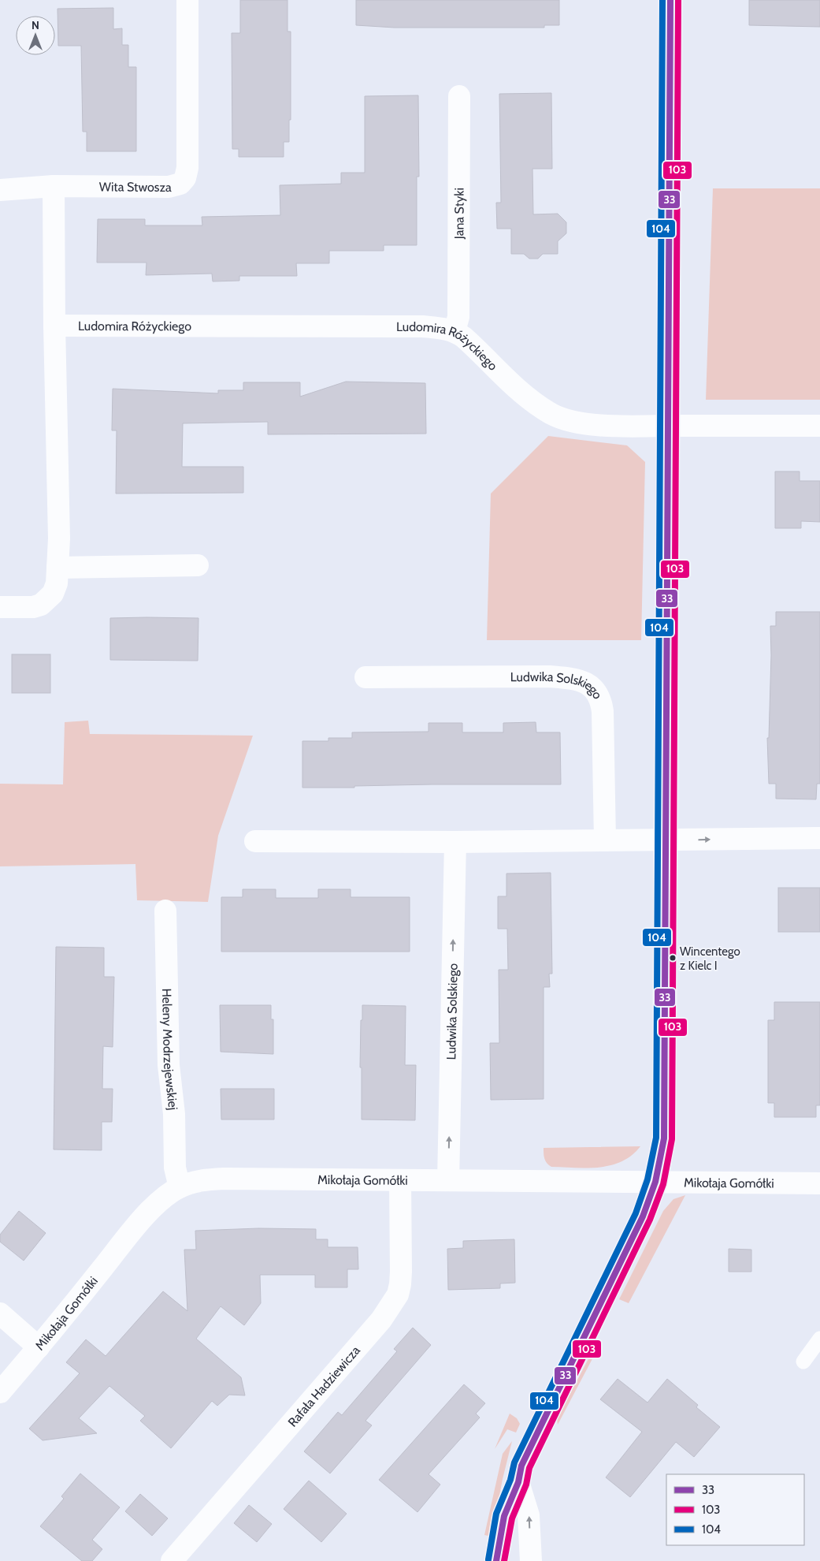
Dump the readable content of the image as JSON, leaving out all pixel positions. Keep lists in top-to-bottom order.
{
  "streets": {
    "street": [
      "Wita Stwosza",
      "Jana Styki",
      "Ludomira Różyckiego",
      "Ludwika Solskiego",
      "Heleny Modrzejewskiej",
      "Mikołaja Gomółki",
      "Rafała Hadziewicza"
    ]
  },
  "crossings": [
    ["Jana Styki", "Ludomira Różyckiego"],
    ["Ludwika Solskiego", "Mikołaja Gomółki"],
    ["Heleny Modrzejewskiej", "Mikołaja Gomółki"],
    ["Mikołaja Gomółki", "Rafała Hadziewicza"]
  ],
  "one_way": ["Ludwika Solskiego"],
  "places": ["Wincentego z Kielc I"],
  "lines": ["transit line 33", "transit line 103", "transit line 104"],
  "legend": ["33", "103", "104"],
  "north": "top"
}
